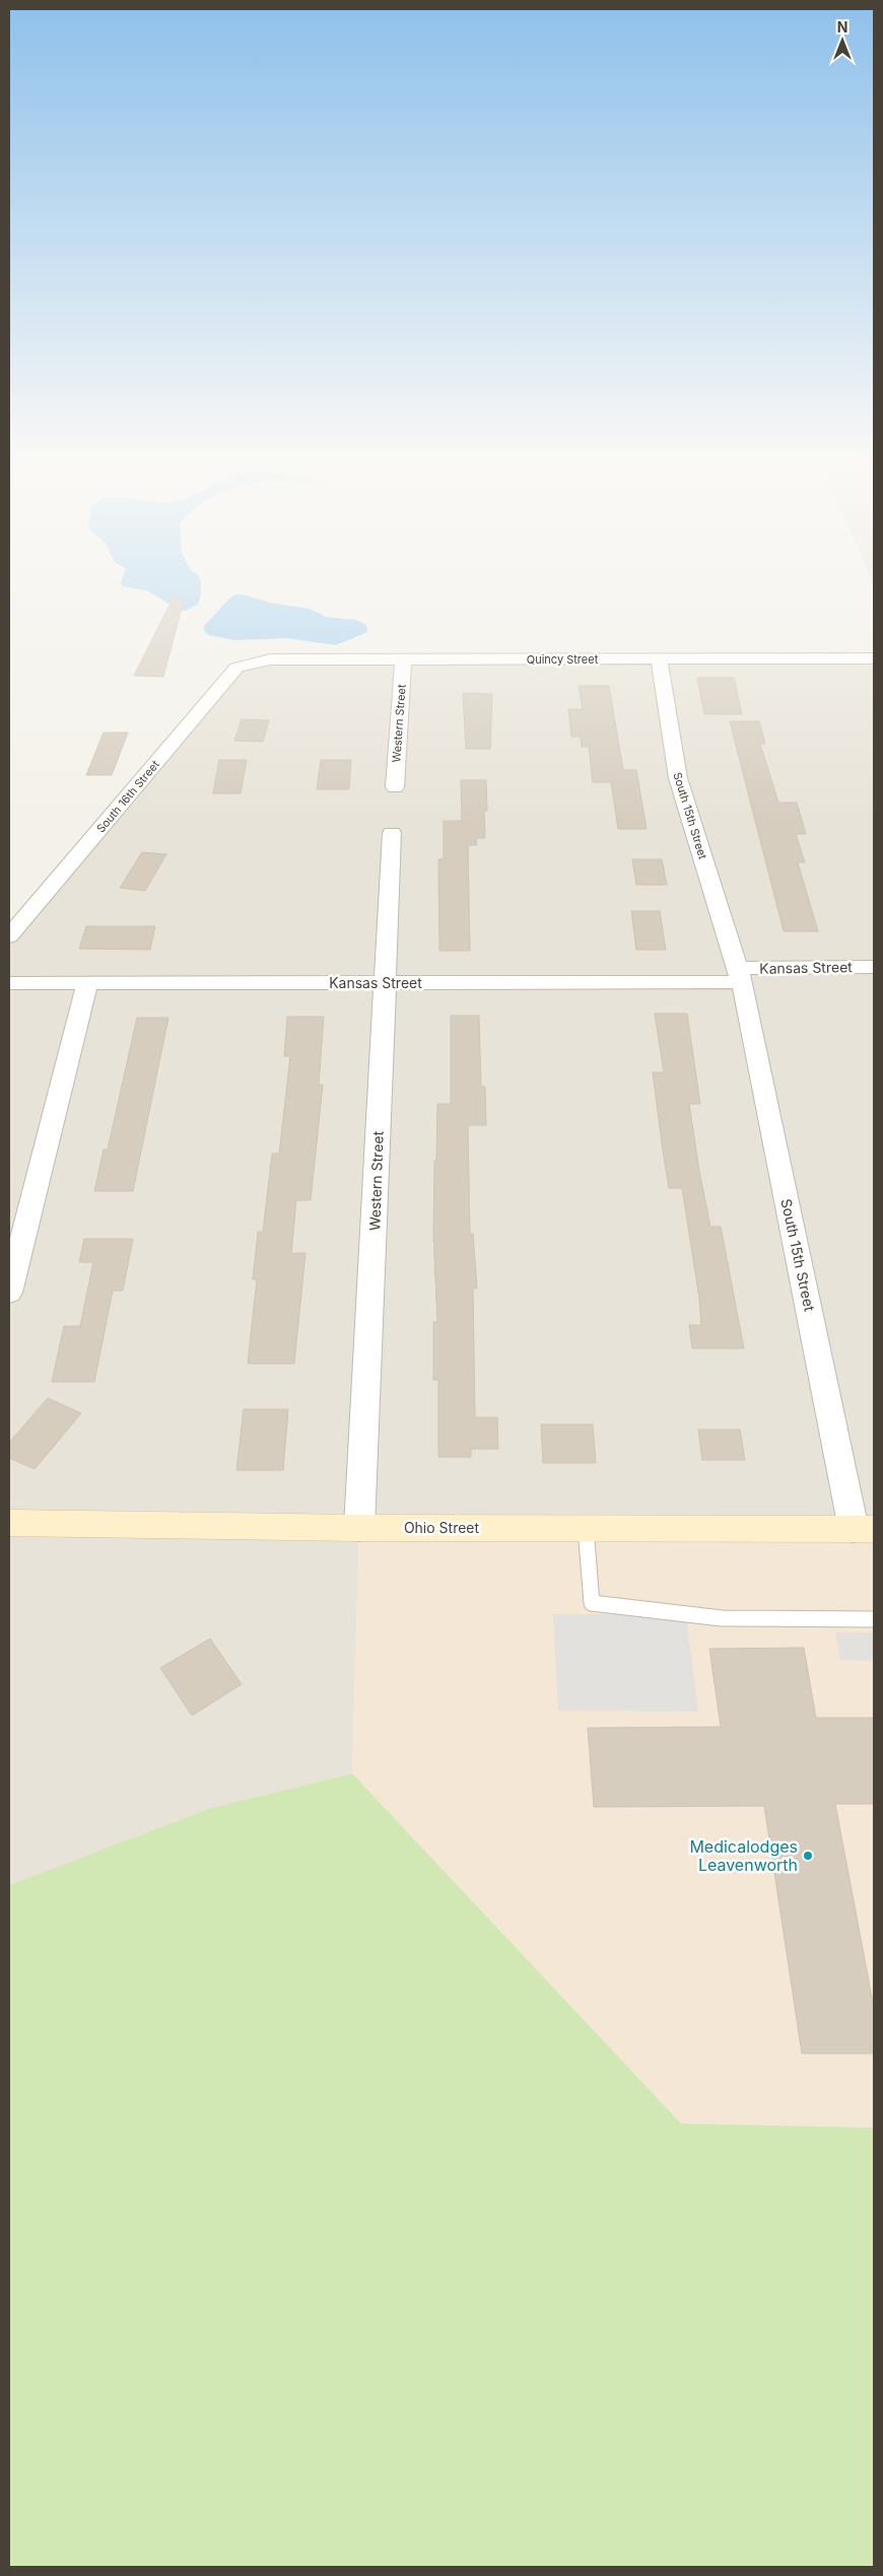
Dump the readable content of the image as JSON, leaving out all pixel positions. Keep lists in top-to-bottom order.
{
  "streets": {
    "street": [
      "Quincy Street",
      "Western Street",
      "South 16th Street",
      "South 15th Street",
      "Kansas Street",
      "Ohio Street"
    ]
  },
  "crossings": [
    ["Quincy Street", "Western Street"],
    ["Quincy Street", "South 16th Street"],
    ["Quincy Street", "South 15th Street"],
    ["Western Street", "Kansas Street"],
    ["Western Street", "Ohio Street"],
    ["South 15th Street", "Kansas Street"],
    ["South 15th Street", "Ohio Street"]
  ],
  "places": ["Medicalodges Leavenworth"],
  "north": "top"
}
